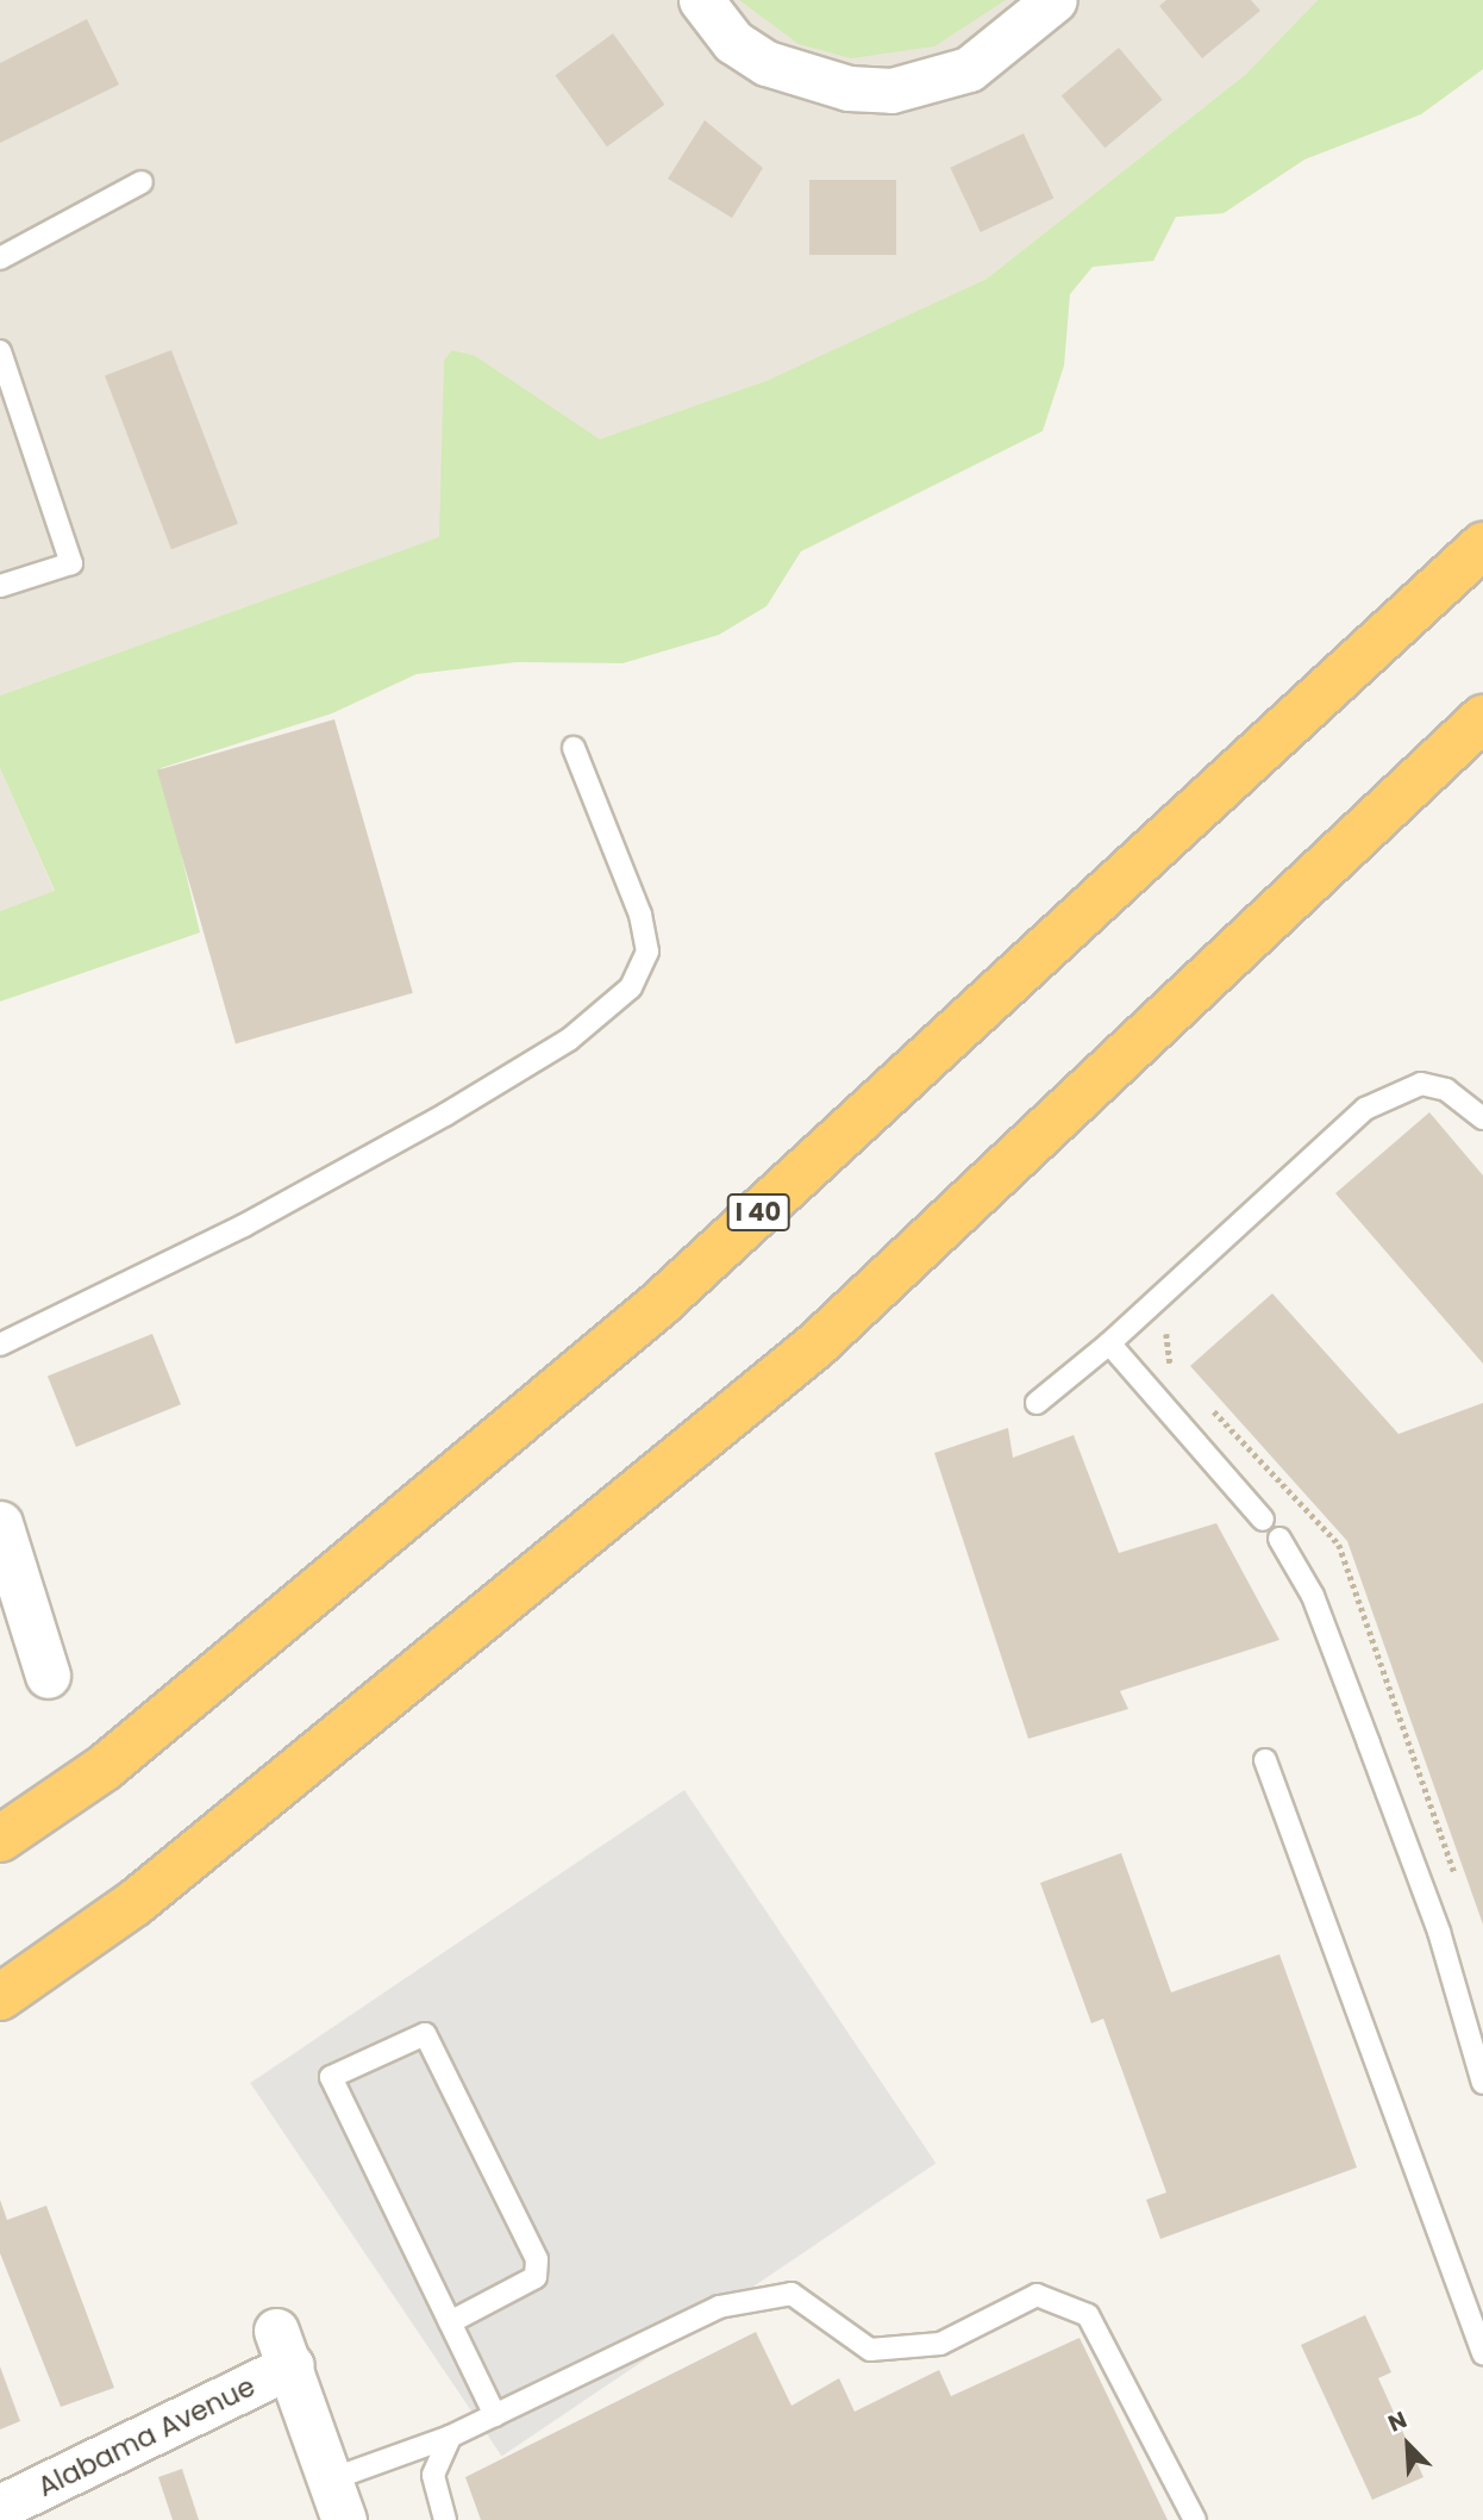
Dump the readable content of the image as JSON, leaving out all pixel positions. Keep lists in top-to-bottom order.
{
  "streets": {
    "highway": ["I 40"],
    "street": ["Alabama Avenue"]
  },
  "north": "top left"
}
